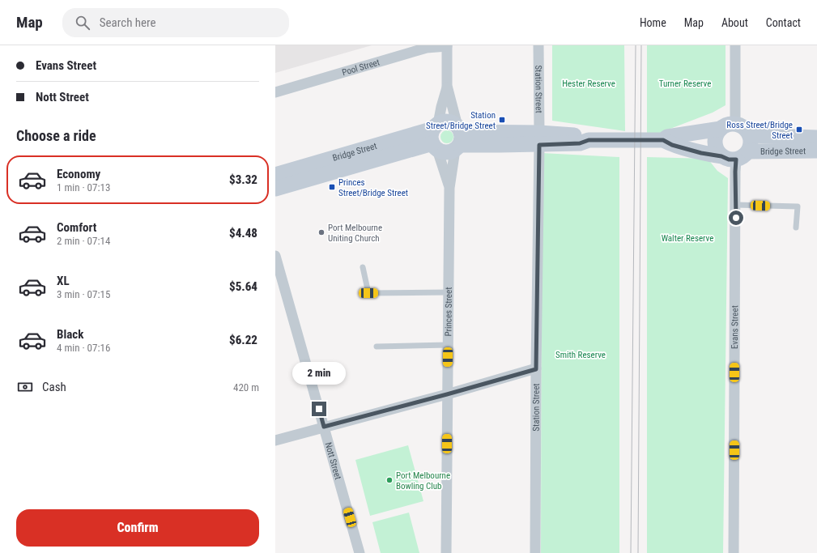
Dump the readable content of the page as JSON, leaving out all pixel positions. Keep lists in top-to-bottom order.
{
  "streets": {
    "street": [
      "Pool Street",
      "Station Street",
      "Bridge Street",
      "Princes Street",
      "Evans Street",
      "Nott Street"
    ]
  },
  "crossings": [
    ["Pool Street", "Princes Street"],
    ["Station Street", "Bridge Street"],
    ["Bridge Street", "Princes Street"],
    ["Bridge Street", "Evans Street"]
  ],
  "parks": [
    "Hester Reserve",
    "Turner Reserve",
    "Walter Reserve",
    "Smith Reserve"
  ],
  "places": {
    "transit": ["Station Street/Bridge Street", "Ross Street/Bridge Street", "Princes Street/Bridge Street"],
    "other": ["Port Melbourne Uniting Church", "Port Melbourne Bowling Club"]
  },
  "page": {
    "header": "Map",
    "search": "Search here",
    "nav": [
      "Home",
      "Map",
      "About",
      "Contact"
    ],
    "banner": ["Evans Street", "Nott Street"],
    "heading": "Choose a ride",
    "list": [
      {
        "name": "Economy",
        "note": "1 min · 07:13",
        "value": "$3.32"
      },
      {
        "name": "Comfort",
        "note": "2 min · 07:14",
        "value": "$4.48"
      },
      {
        "name": "XL",
        "note": "3 min · 07:15",
        "value": "$5.64"
      },
      {
        "name": "Black",
        "note": "4 min · 07:16",
        "value": "$6.22"
      }
    ],
    "bubble": "2 min",
    "pay": ["Cash", "420 m"],
    "buttons": "Confirm"
  }
}
